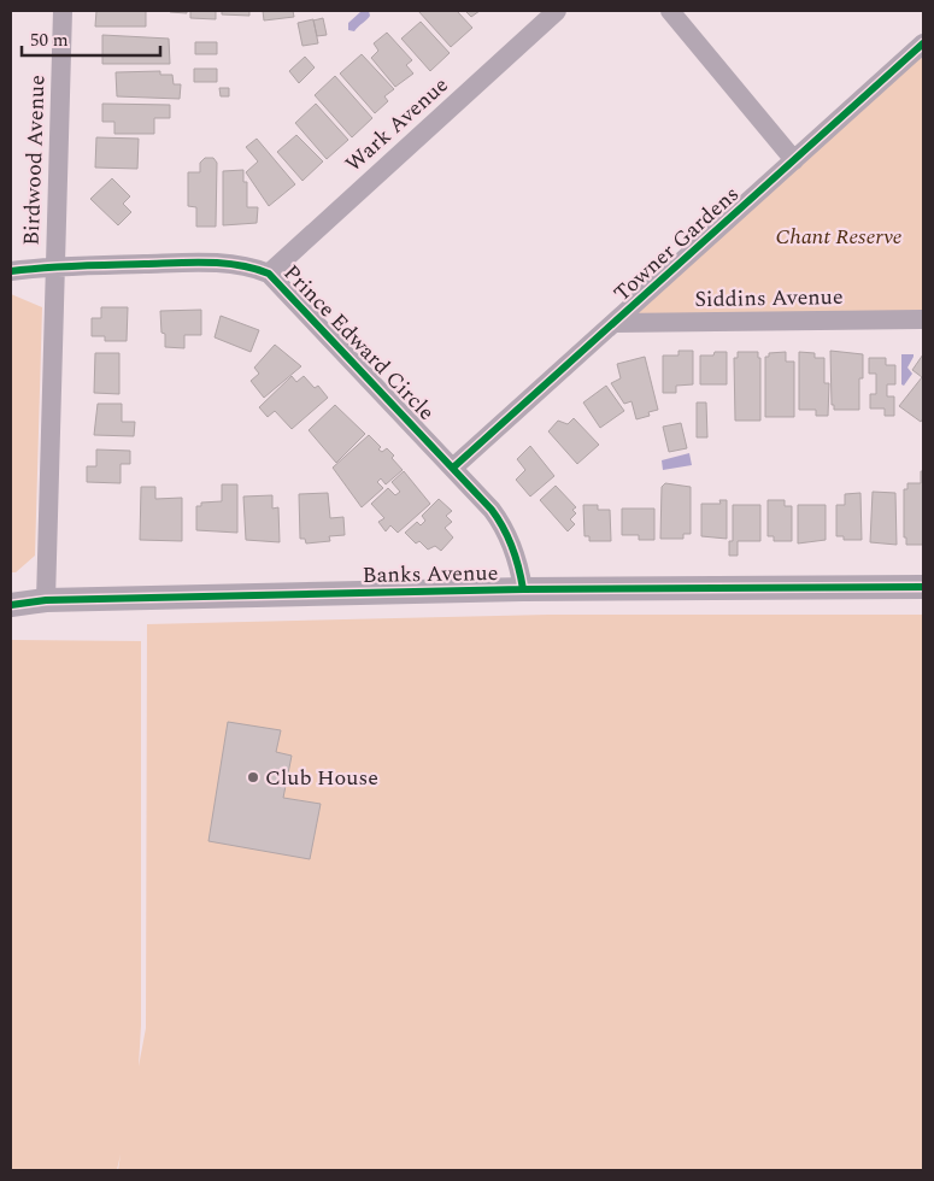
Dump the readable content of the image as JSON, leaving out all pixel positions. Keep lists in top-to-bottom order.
{
  "streets": {
    "street": [
      "Wark Avenue",
      "Birdwood Avenue",
      "Towner Gardens",
      "Siddins Avenue",
      "Prince Edward Circle",
      "Banks Avenue"
    ]
  },
  "crossings": [
    ["Wark Avenue", "Prince Edward Circle"],
    ["Birdwood Avenue", "Prince Edward Circle"],
    ["Birdwood Avenue", "Banks Avenue"],
    ["Towner Gardens", "Siddins Avenue"],
    ["Towner Gardens", "Prince Edward Circle"],
    ["Prince Edward Circle", "Banks Avenue"]
  ],
  "parks": ["Chant Reserve"],
  "places": ["Club House"],
  "scale_bar": "50 m"
}
